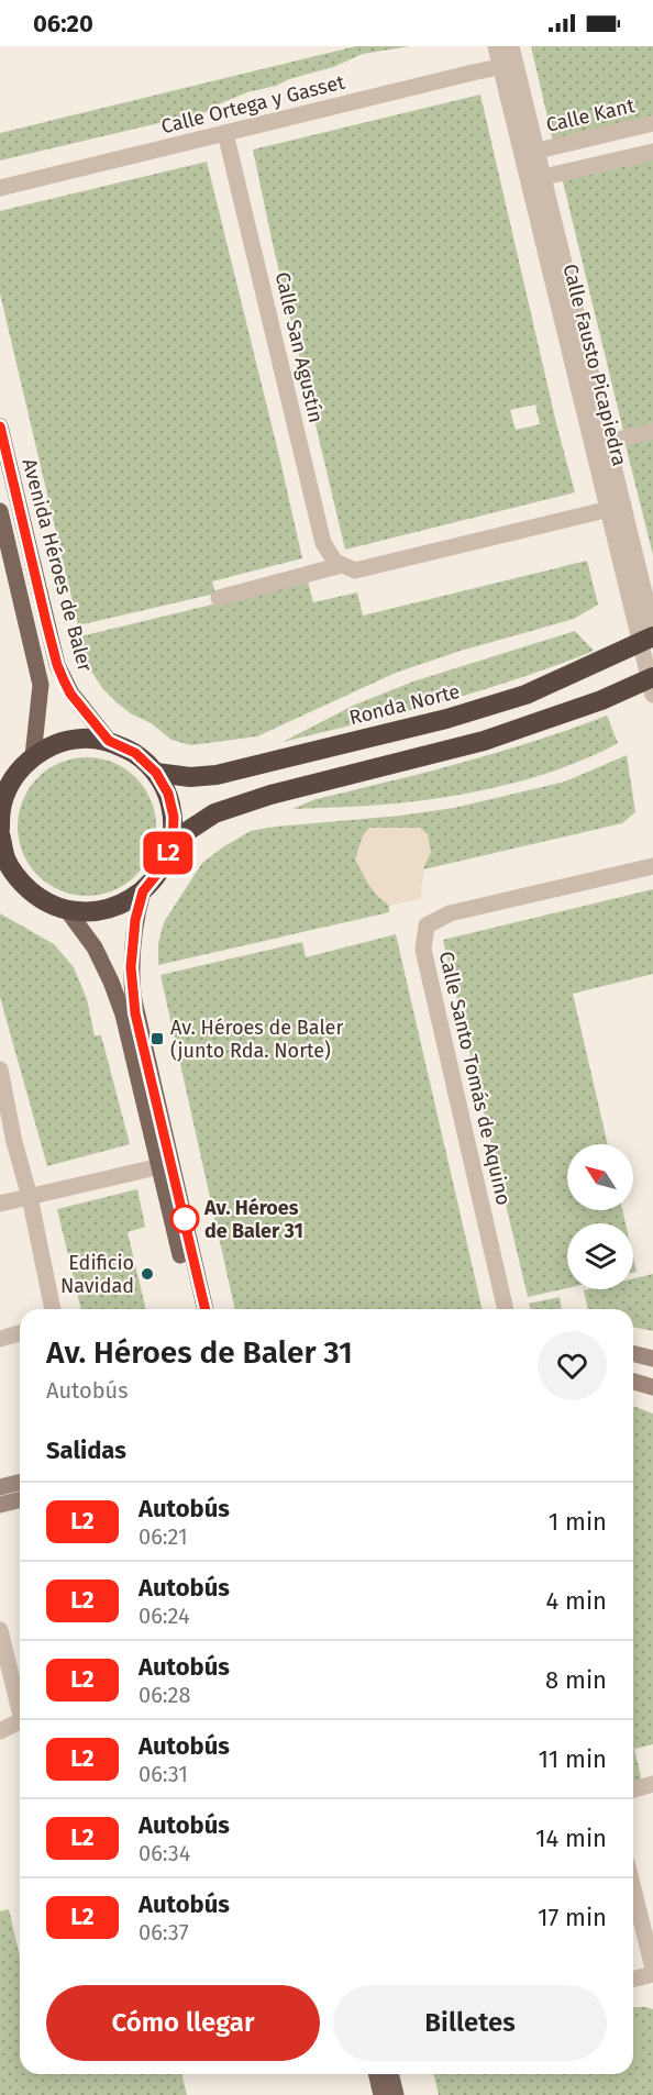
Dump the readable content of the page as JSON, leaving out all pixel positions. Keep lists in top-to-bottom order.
{
  "streets": {
    "highway": ["Ronda Norte"],
    "main road": ["Avenida Héroes de Baler"],
    "street": [
      "Calle Ortega y Gasset",
      "Calle Kant",
      "Calle San Agustín",
      "Calle Fausto Picapiedra",
      "Calle Santo Tomás de Aquino"
    ]
  },
  "crossings": [
    ["Calle Ortega y Gasset", "Calle San Agustín"],
    ["Calle Ortega y Gasset", "Calle Fausto Picapiedra"],
    ["Calle Kant", "Calle Fausto Picapiedra"]
  ],
  "places": {
    "transit": ["Av. Héroes de Baler (junto Rda. Norte)"],
    "other": ["Av. Héroes de Baler 31", "Edificio Navidad"]
  },
  "lines": ["bus line L2"],
  "north": "top left",
  "page": {
    "status": "06:20",
    "on_map": "L2",
    "heading": [
      ["Av. Héroes de Baler 31", "Autobús"],
      "Salidas"
    ],
    "list": [
      {
        "mark": "L2",
        "name": "Autobús",
        "note": "06:21",
        "value": "1 min"
      },
      {
        "mark": "L2",
        "name": "Autobús",
        "note": "06:24",
        "value": "4 min"
      },
      {
        "mark": "L2",
        "name": "Autobús",
        "note": "06:28",
        "value": "8 min"
      },
      {
        "mark": "L2",
        "name": "Autobús",
        "note": "06:31",
        "value": "11 min"
      },
      {
        "mark": "L2",
        "name": "Autobús",
        "note": "06:34",
        "value": "14 min"
      },
      {
        "mark": "L2",
        "name": "Autobús",
        "note": "06:37",
        "value": "17 min"
      }
    ],
    "buttons": ["Cómo llegar", "Billetes"]
  }
}
